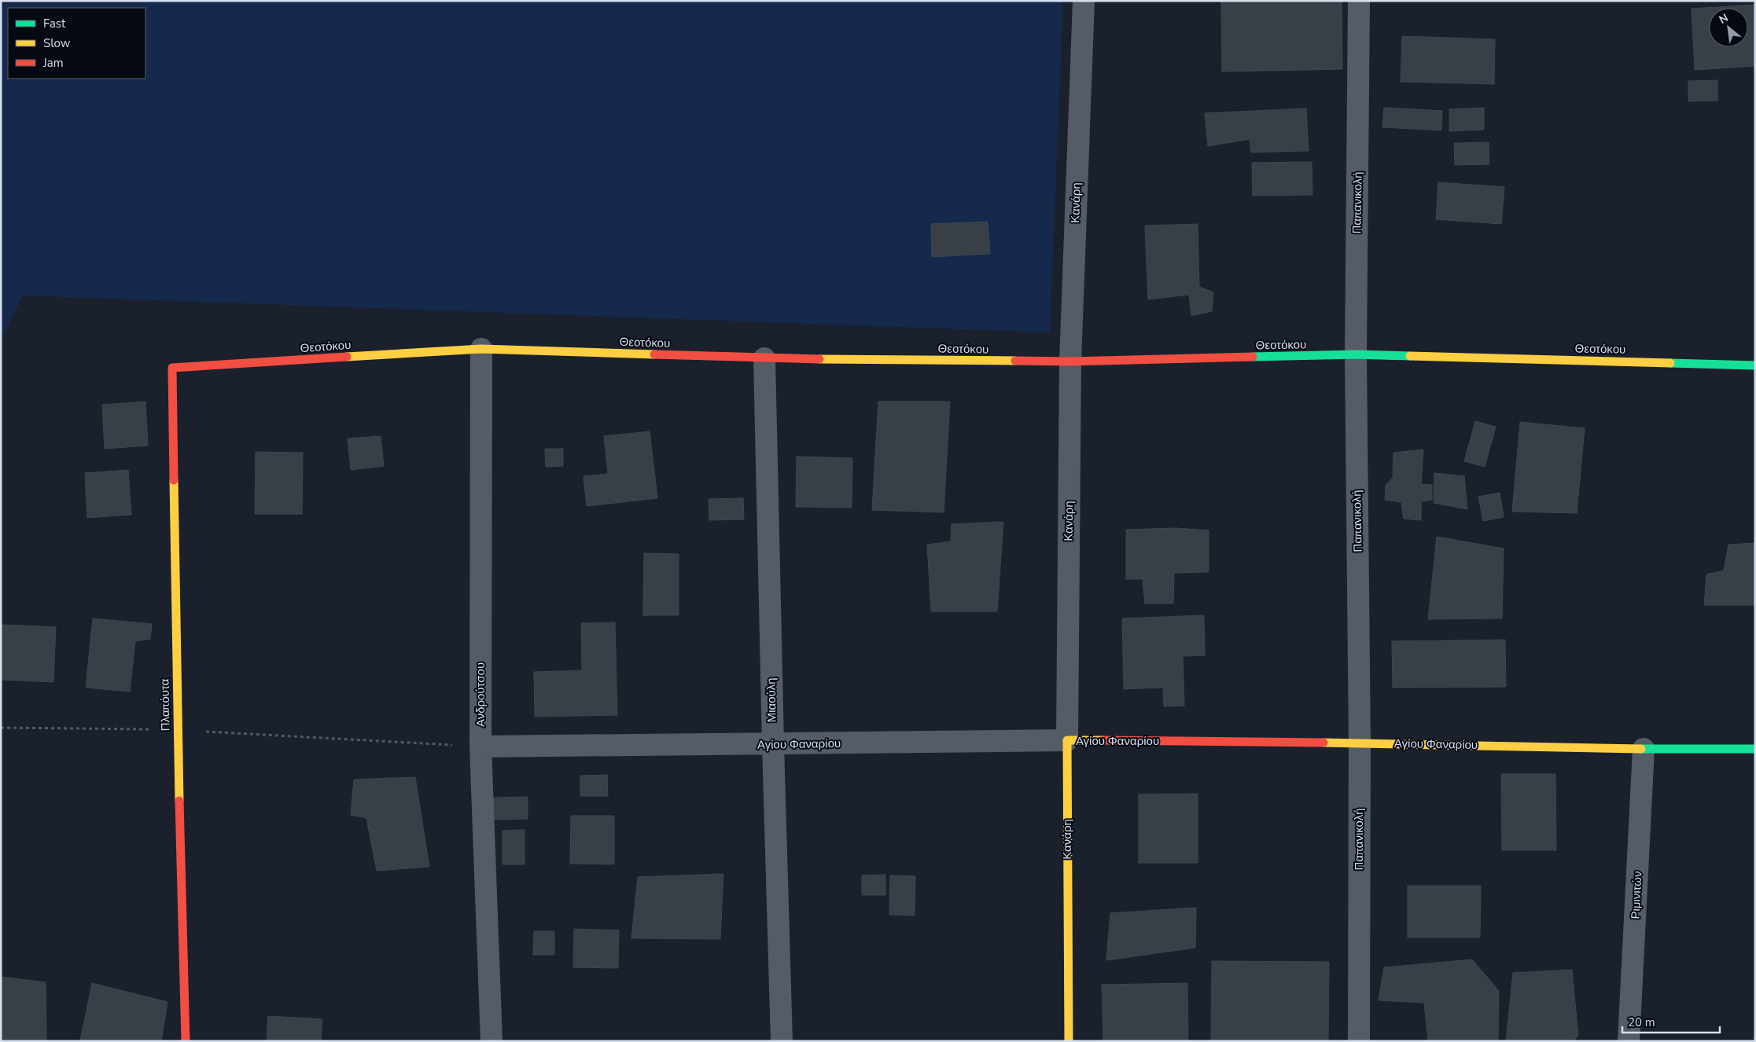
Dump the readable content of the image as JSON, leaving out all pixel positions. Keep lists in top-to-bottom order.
{
  "streets": {
    "street": [
      "Κανάρη",
      "Παπανικολή",
      "Θεοτόκου",
      "Ανδρούτσου",
      "Μιαούλη",
      "Πλαπόυτα",
      "Αγίου Φαναρίου",
      "Ριμινιτών"
    ]
  },
  "crossings": [
    ["Κανάρη", "Θεοτόκου"],
    ["Κανάρη", "Αγίου Φαναρίου"],
    ["Παπανικολή", "Θεοτόκου"],
    ["Παπανικολή", "Αγίου Φαναρίου"],
    ["Θεοτόκου", "Ανδρούτσου"],
    ["Θεοτόκου", "Μιαούλη"],
    ["Θεοτόκου", "Πλαπόυτα"],
    ["Ανδρούτσου", "Αγίου Φαναρίου"],
    ["Μιαούλη", "Αγίου Φαναρίου"],
    ["Αγίου Φαναρίου", "Ριμινιτών"]
  ],
  "legend": ["Fast", "Slow", "Jam"],
  "scale_bar": "20 m",
  "north": "top left"
}
